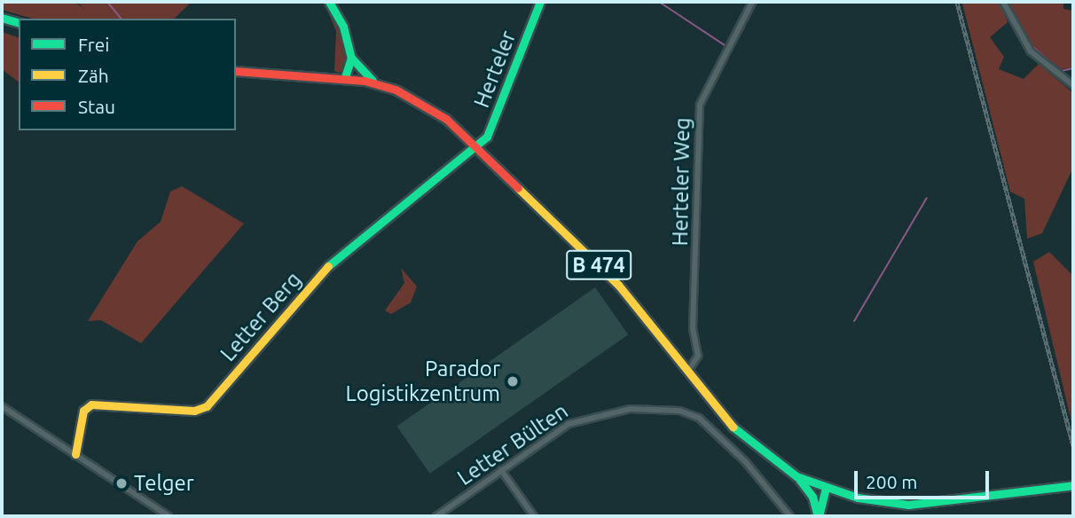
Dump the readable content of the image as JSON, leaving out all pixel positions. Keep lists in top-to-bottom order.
{
  "streets": {
    "main road": ["Herteler", "B 474", "Letter Berg"],
    "street": ["Herteler Weg", "Letter Bülten"]
  },
  "crossings": [
    ["Herteler", "B 474"],
    ["Herteler", "Letter Berg"],
    ["Herteler Weg", "B 474"],
    ["B 474", "Letter Berg"]
  ],
  "places": ["Parador Logistikzentrum", "Telger"],
  "legend": ["Frei", "Zäh", "Stau"],
  "scale_bar": "200 m"
}
